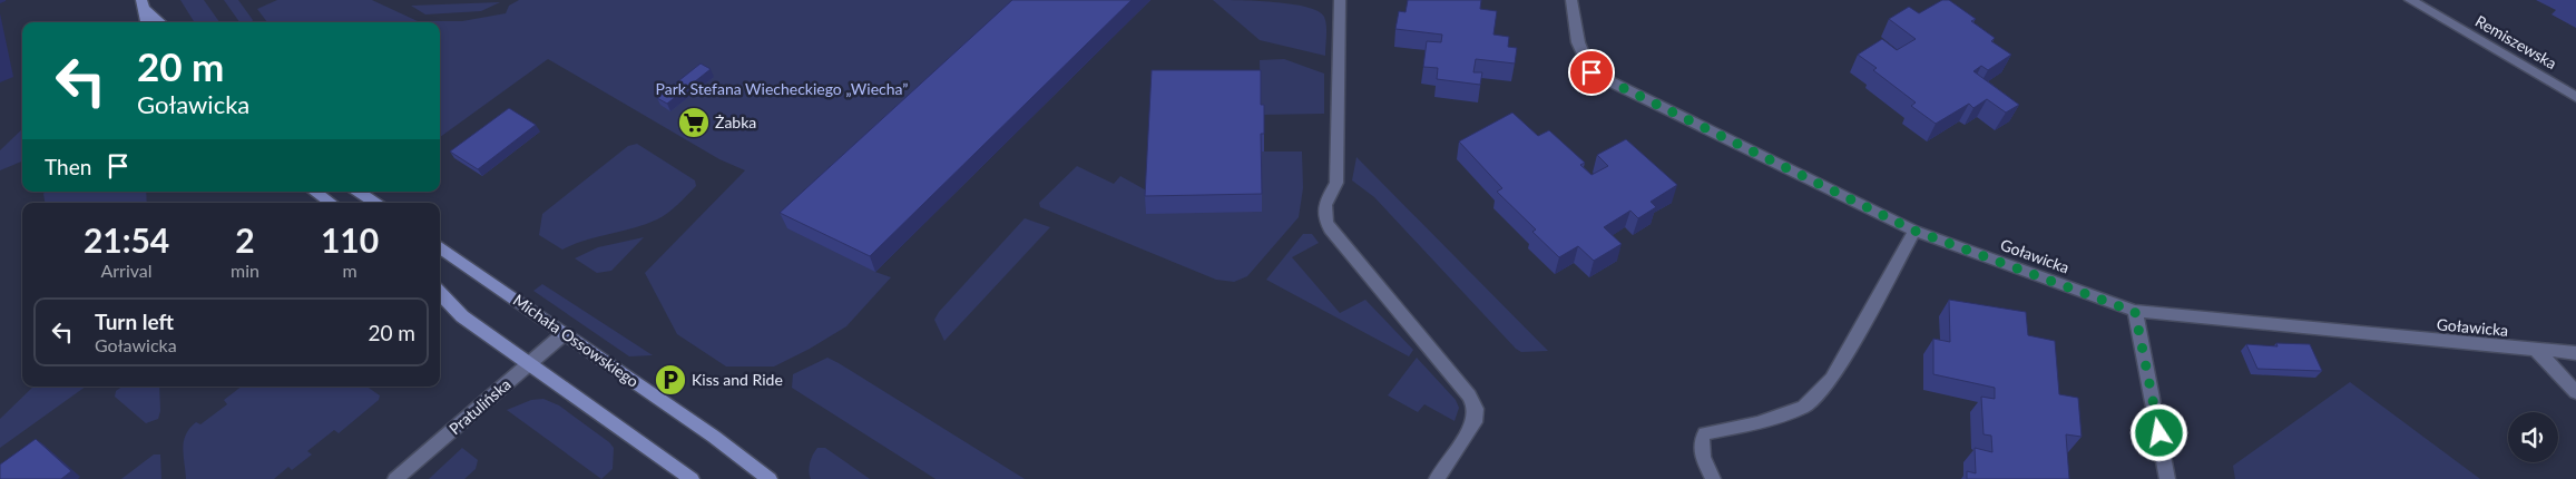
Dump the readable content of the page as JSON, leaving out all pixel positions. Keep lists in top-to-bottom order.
{
  "streets": {
    "street": [
      "Remiszewska",
      "Goławicka",
      "Michała Ossowskiego",
      "Pratulińska"
    ]
  },
  "crossings": [
    ["Michała Ossowskiego", "Pratulińska"]
  ],
  "parks": ["Park Stefana Wiecheckiego „Wiecha”"],
  "places": {
    "supermarket": ["Żabka"],
    "parking": ["Kiss and Ride"]
  },
  "page": {
    "turn": ["20 m", "Goławicka"],
    "then": "Then",
    "eta": [
      "21:54",
      "Arrival",
      "2",
      "min",
      "110",
      "m"
    ],
    "list": [
      {
        "name": "Turn left",
        "note": "Goławicka",
        "value": "20 m"
      }
    ]
  }
}
